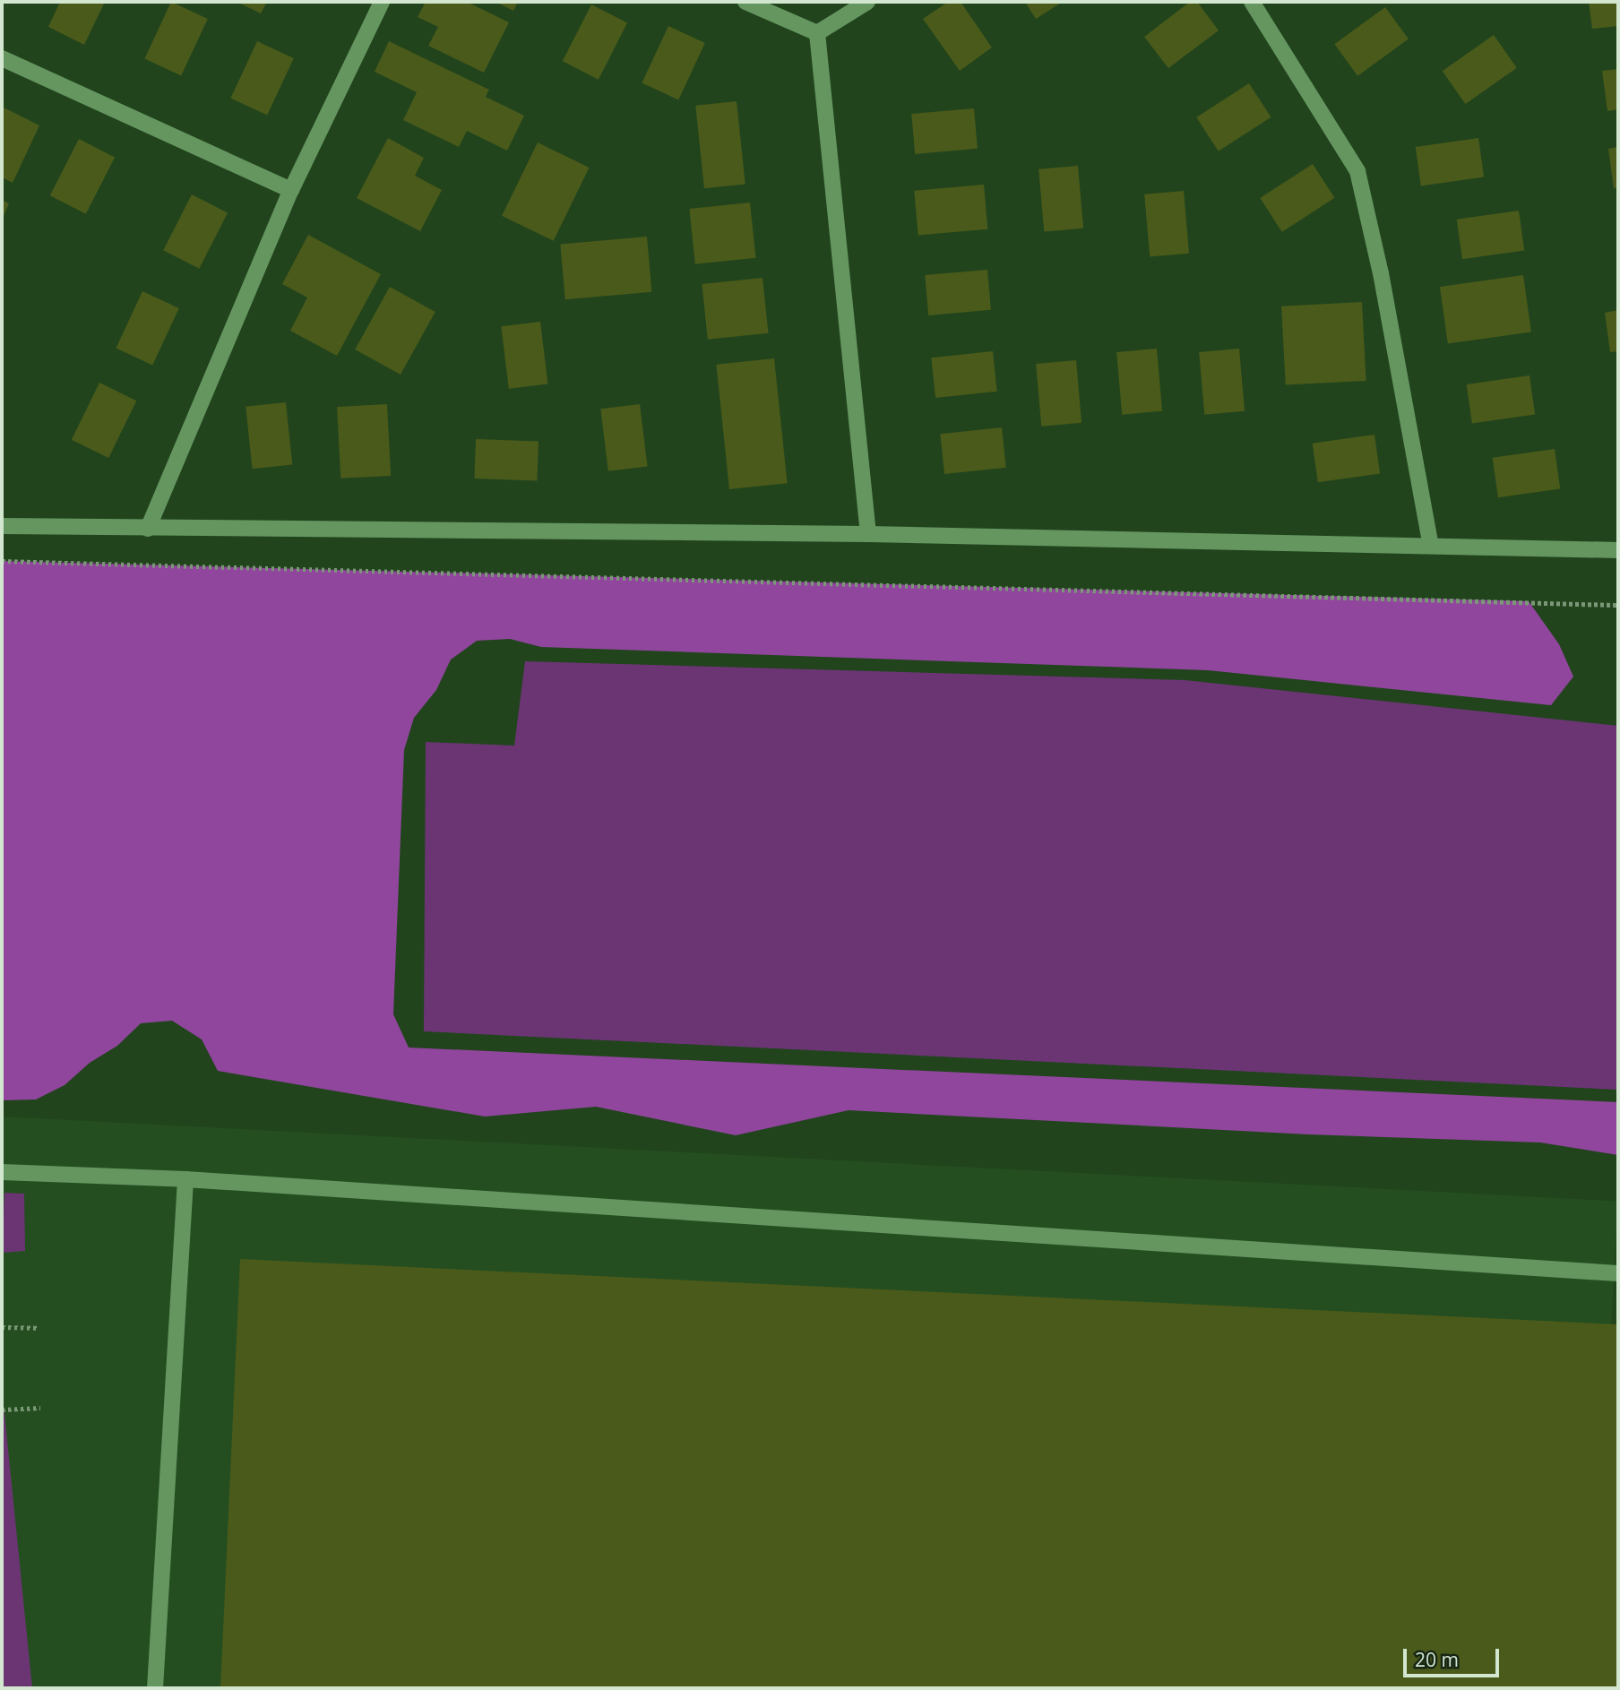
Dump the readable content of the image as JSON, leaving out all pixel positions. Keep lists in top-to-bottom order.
{
  "scale_bar": "20 m"
}
